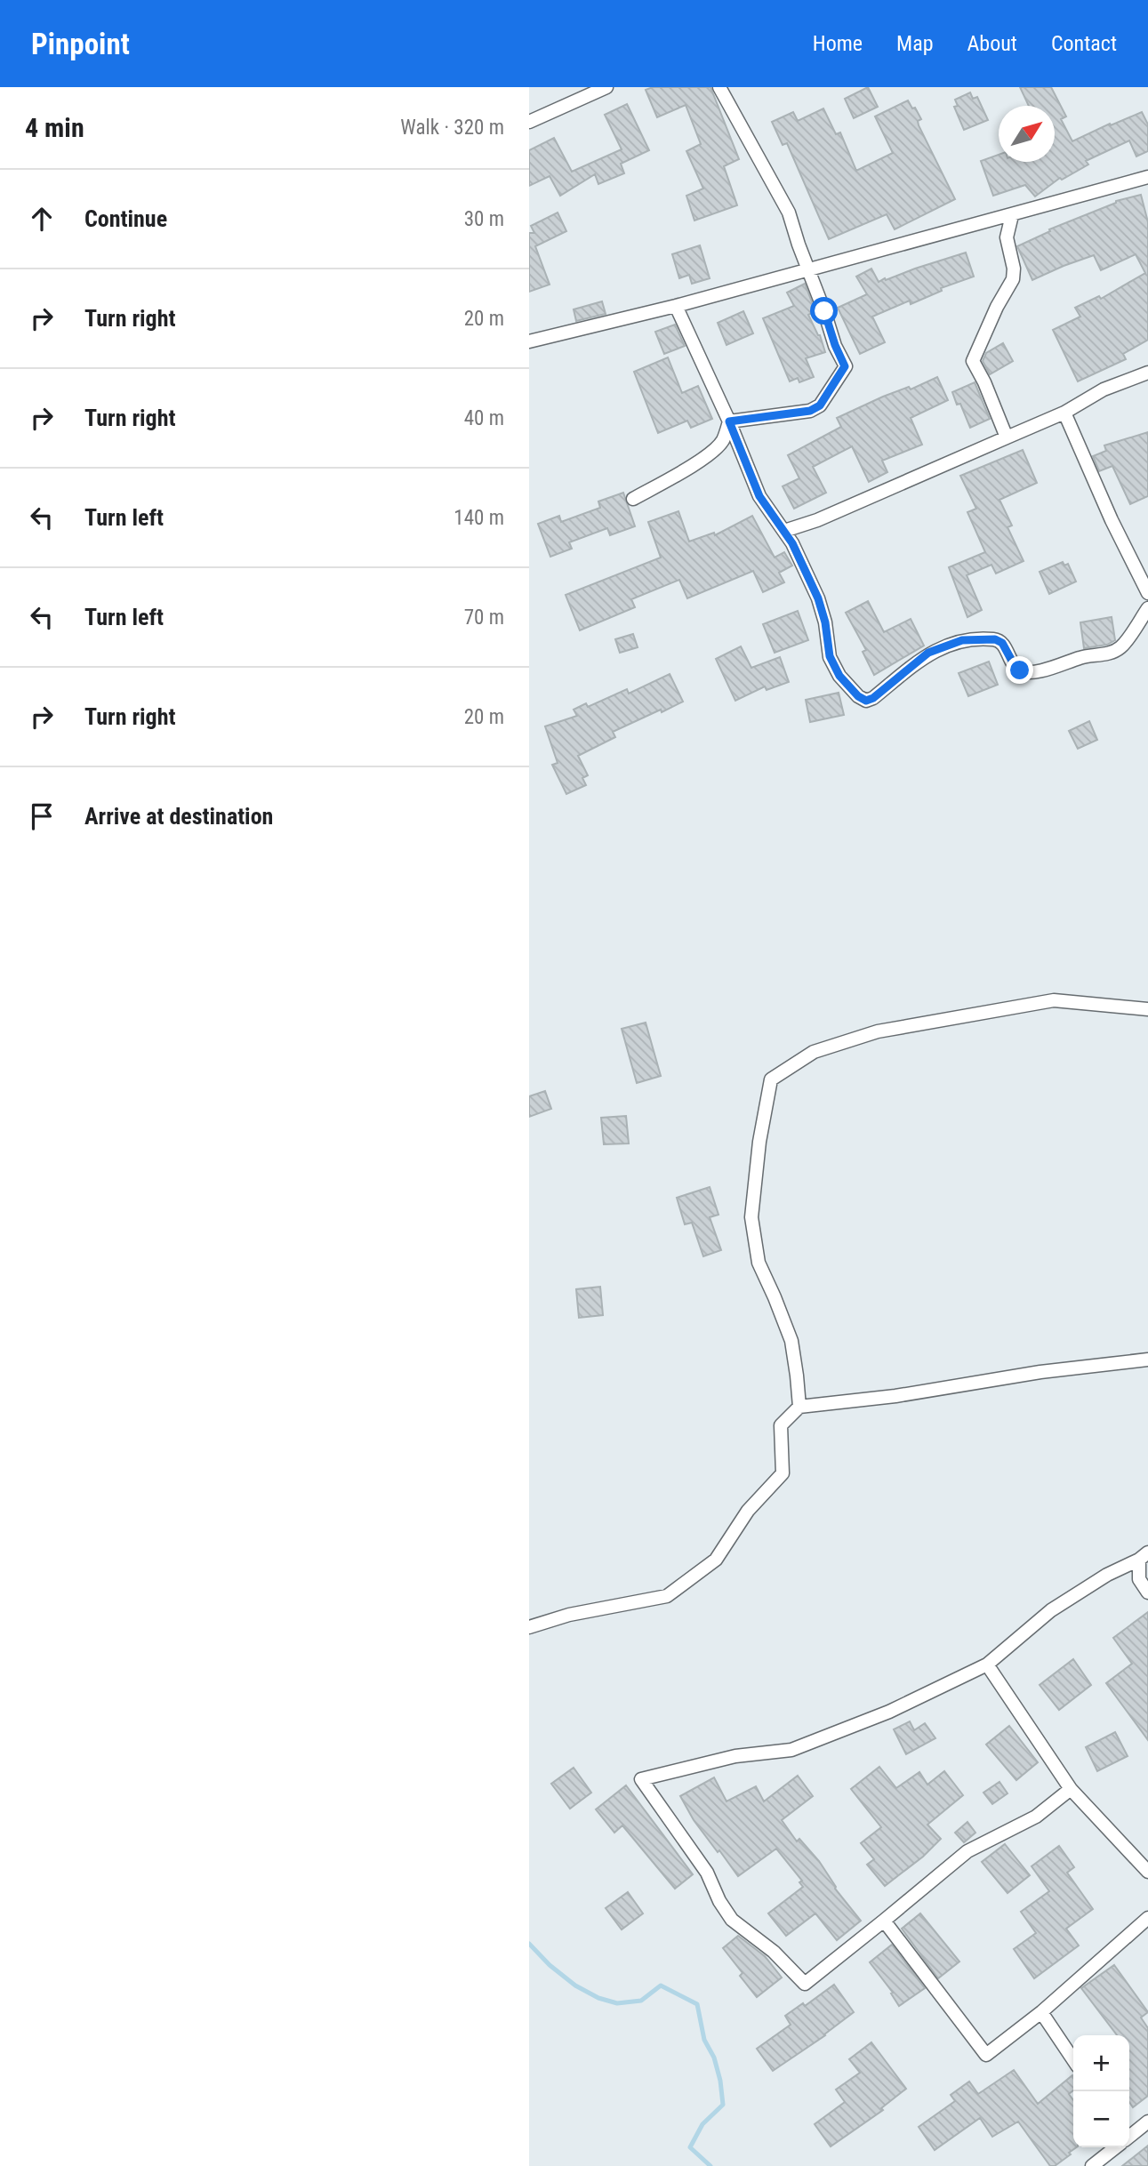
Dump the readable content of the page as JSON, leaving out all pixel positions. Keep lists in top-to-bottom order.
{
  "north": "top right",
  "page": {
    "header": "Pinpoint",
    "nav": [
      "Home",
      "Map",
      "About",
      "Contact"
    ],
    "heading": ["4 min", "Walk · 320 m"],
    "list": [
      ["Continue", "30 m"],
      ["Turn right", "20 m"],
      ["Turn right", "40 m"],
      ["Turn left", "140 m"],
      ["Turn left", "70 m"],
      ["Turn right", "20 m"],
      "Arrive at destination"
    ],
    "map_buttons": ["+", "−"]
  }
}
